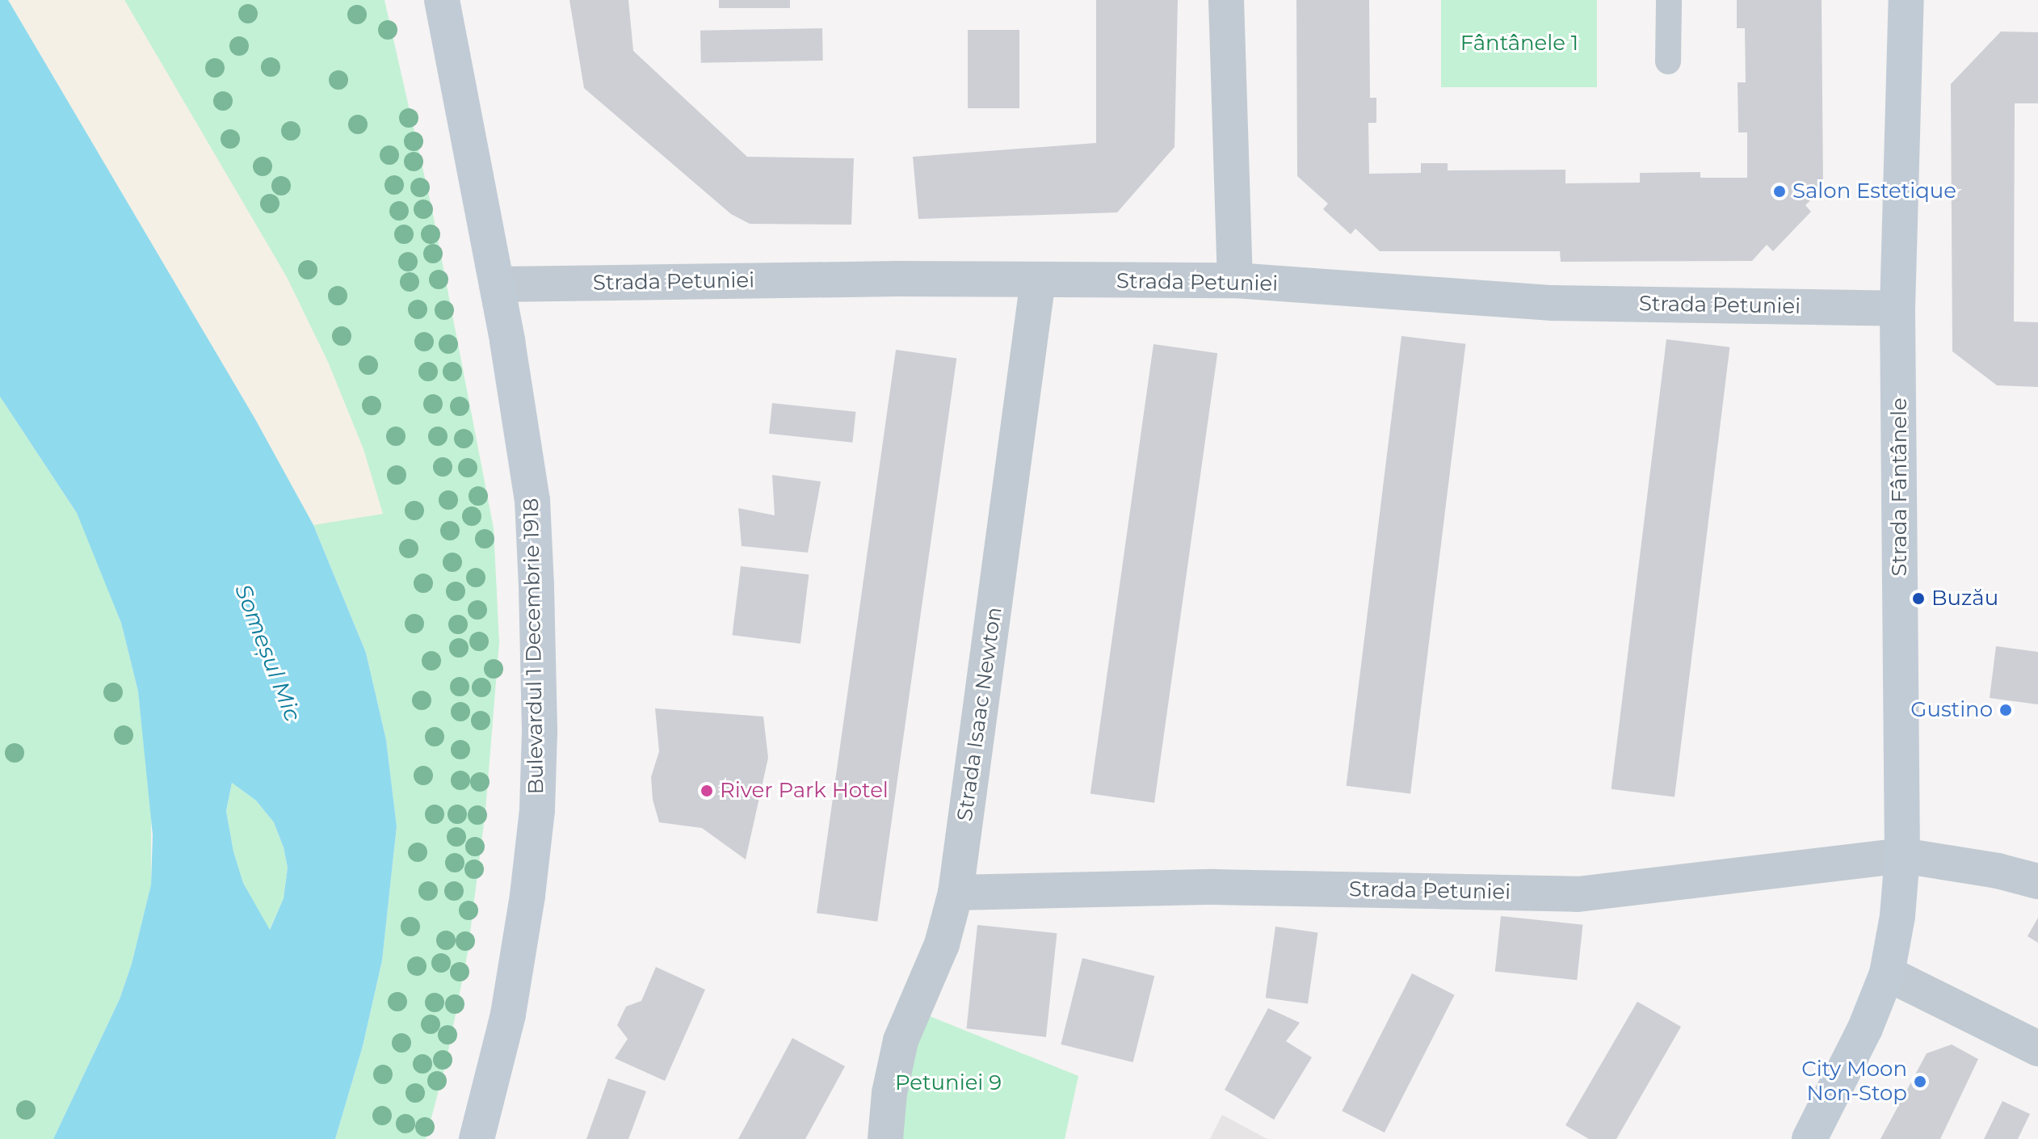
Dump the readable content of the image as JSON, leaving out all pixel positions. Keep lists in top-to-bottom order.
{
  "streets": {
    "main road": ["Strada Fântânele", "Bulevardul 1 Decembrie 1918"],
    "street": ["Strada Petuniei", "Strada Isaac Newton"]
  },
  "crossings": [
    ["Strada Petuniei", "Strada Fântânele"],
    ["Strada Petuniei", "Bulevardul 1 Decembrie 1918"],
    ["Strada Petuniei", "Strada Isaac Newton"]
  ],
  "water": ["Someșul Mic"],
  "parks": ["Fântânele 1", "Petuniei 9"],
  "places": [
    "Salon Estetique",
    "Buzău",
    "Gustino",
    "River Park Hotel",
    "City Moon Non-Stop"
  ]
}
